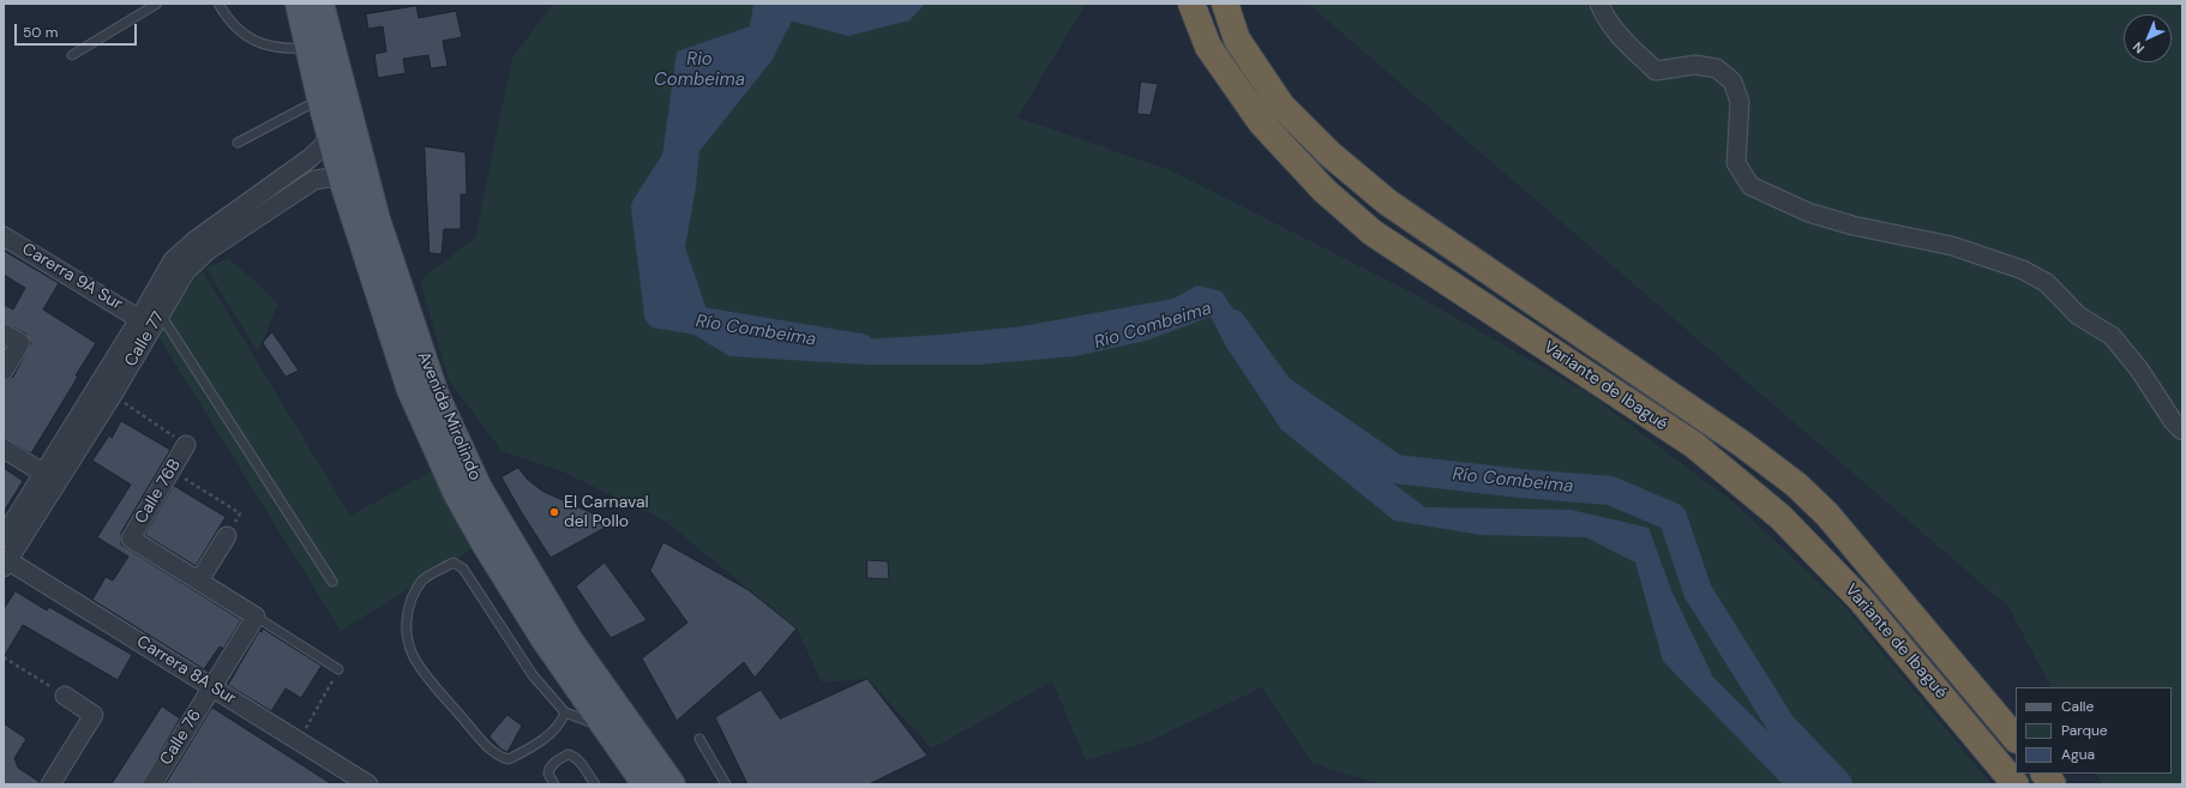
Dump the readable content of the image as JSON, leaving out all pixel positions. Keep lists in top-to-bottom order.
{
  "streets": {
    "highway": ["Variante de Ibagué"],
    "main road": ["Avenida Mirolindo"],
    "street": [
      "Carerra 9A Sur",
      "Calle 77",
      "Calle 76B",
      "Carrera 8A Sur",
      "Calle 76"
    ]
  },
  "crossings": [
    ["Carerra 9A Sur", "Calle 77"],
    ["Calle 77", "Avenida Mirolindo"],
    ["Calle 77", "Carrera 8A Sur"],
    ["Carrera 8A Sur", "Calle 76"]
  ],
  "water": ["Rio Combeima", "Río Combeima"],
  "places": ["El Carnaval del Pollo"],
  "legend": ["Calle", "Parque", "Agua"],
  "scale_bar": "50 m",
  "north": "bottom left"
}
